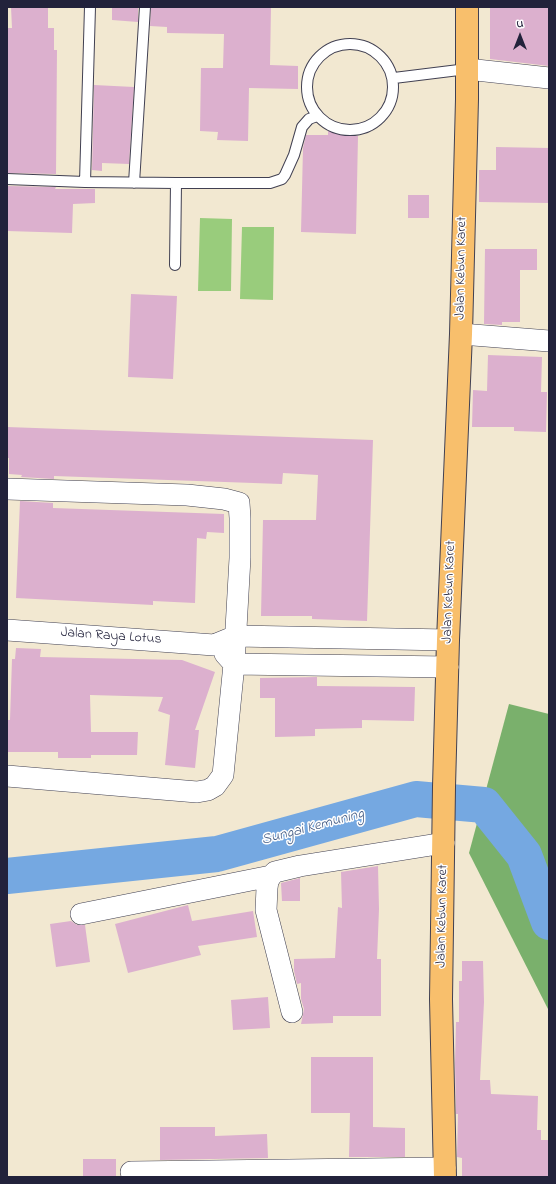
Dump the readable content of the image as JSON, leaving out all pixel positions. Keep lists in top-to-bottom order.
{
  "streets": {
    "main road": ["Jalan Kebun Karet"],
    "street": ["Jalan Raya Lotus"]
  },
  "water": ["Sungai Kemuning"],
  "north": "top"
}
